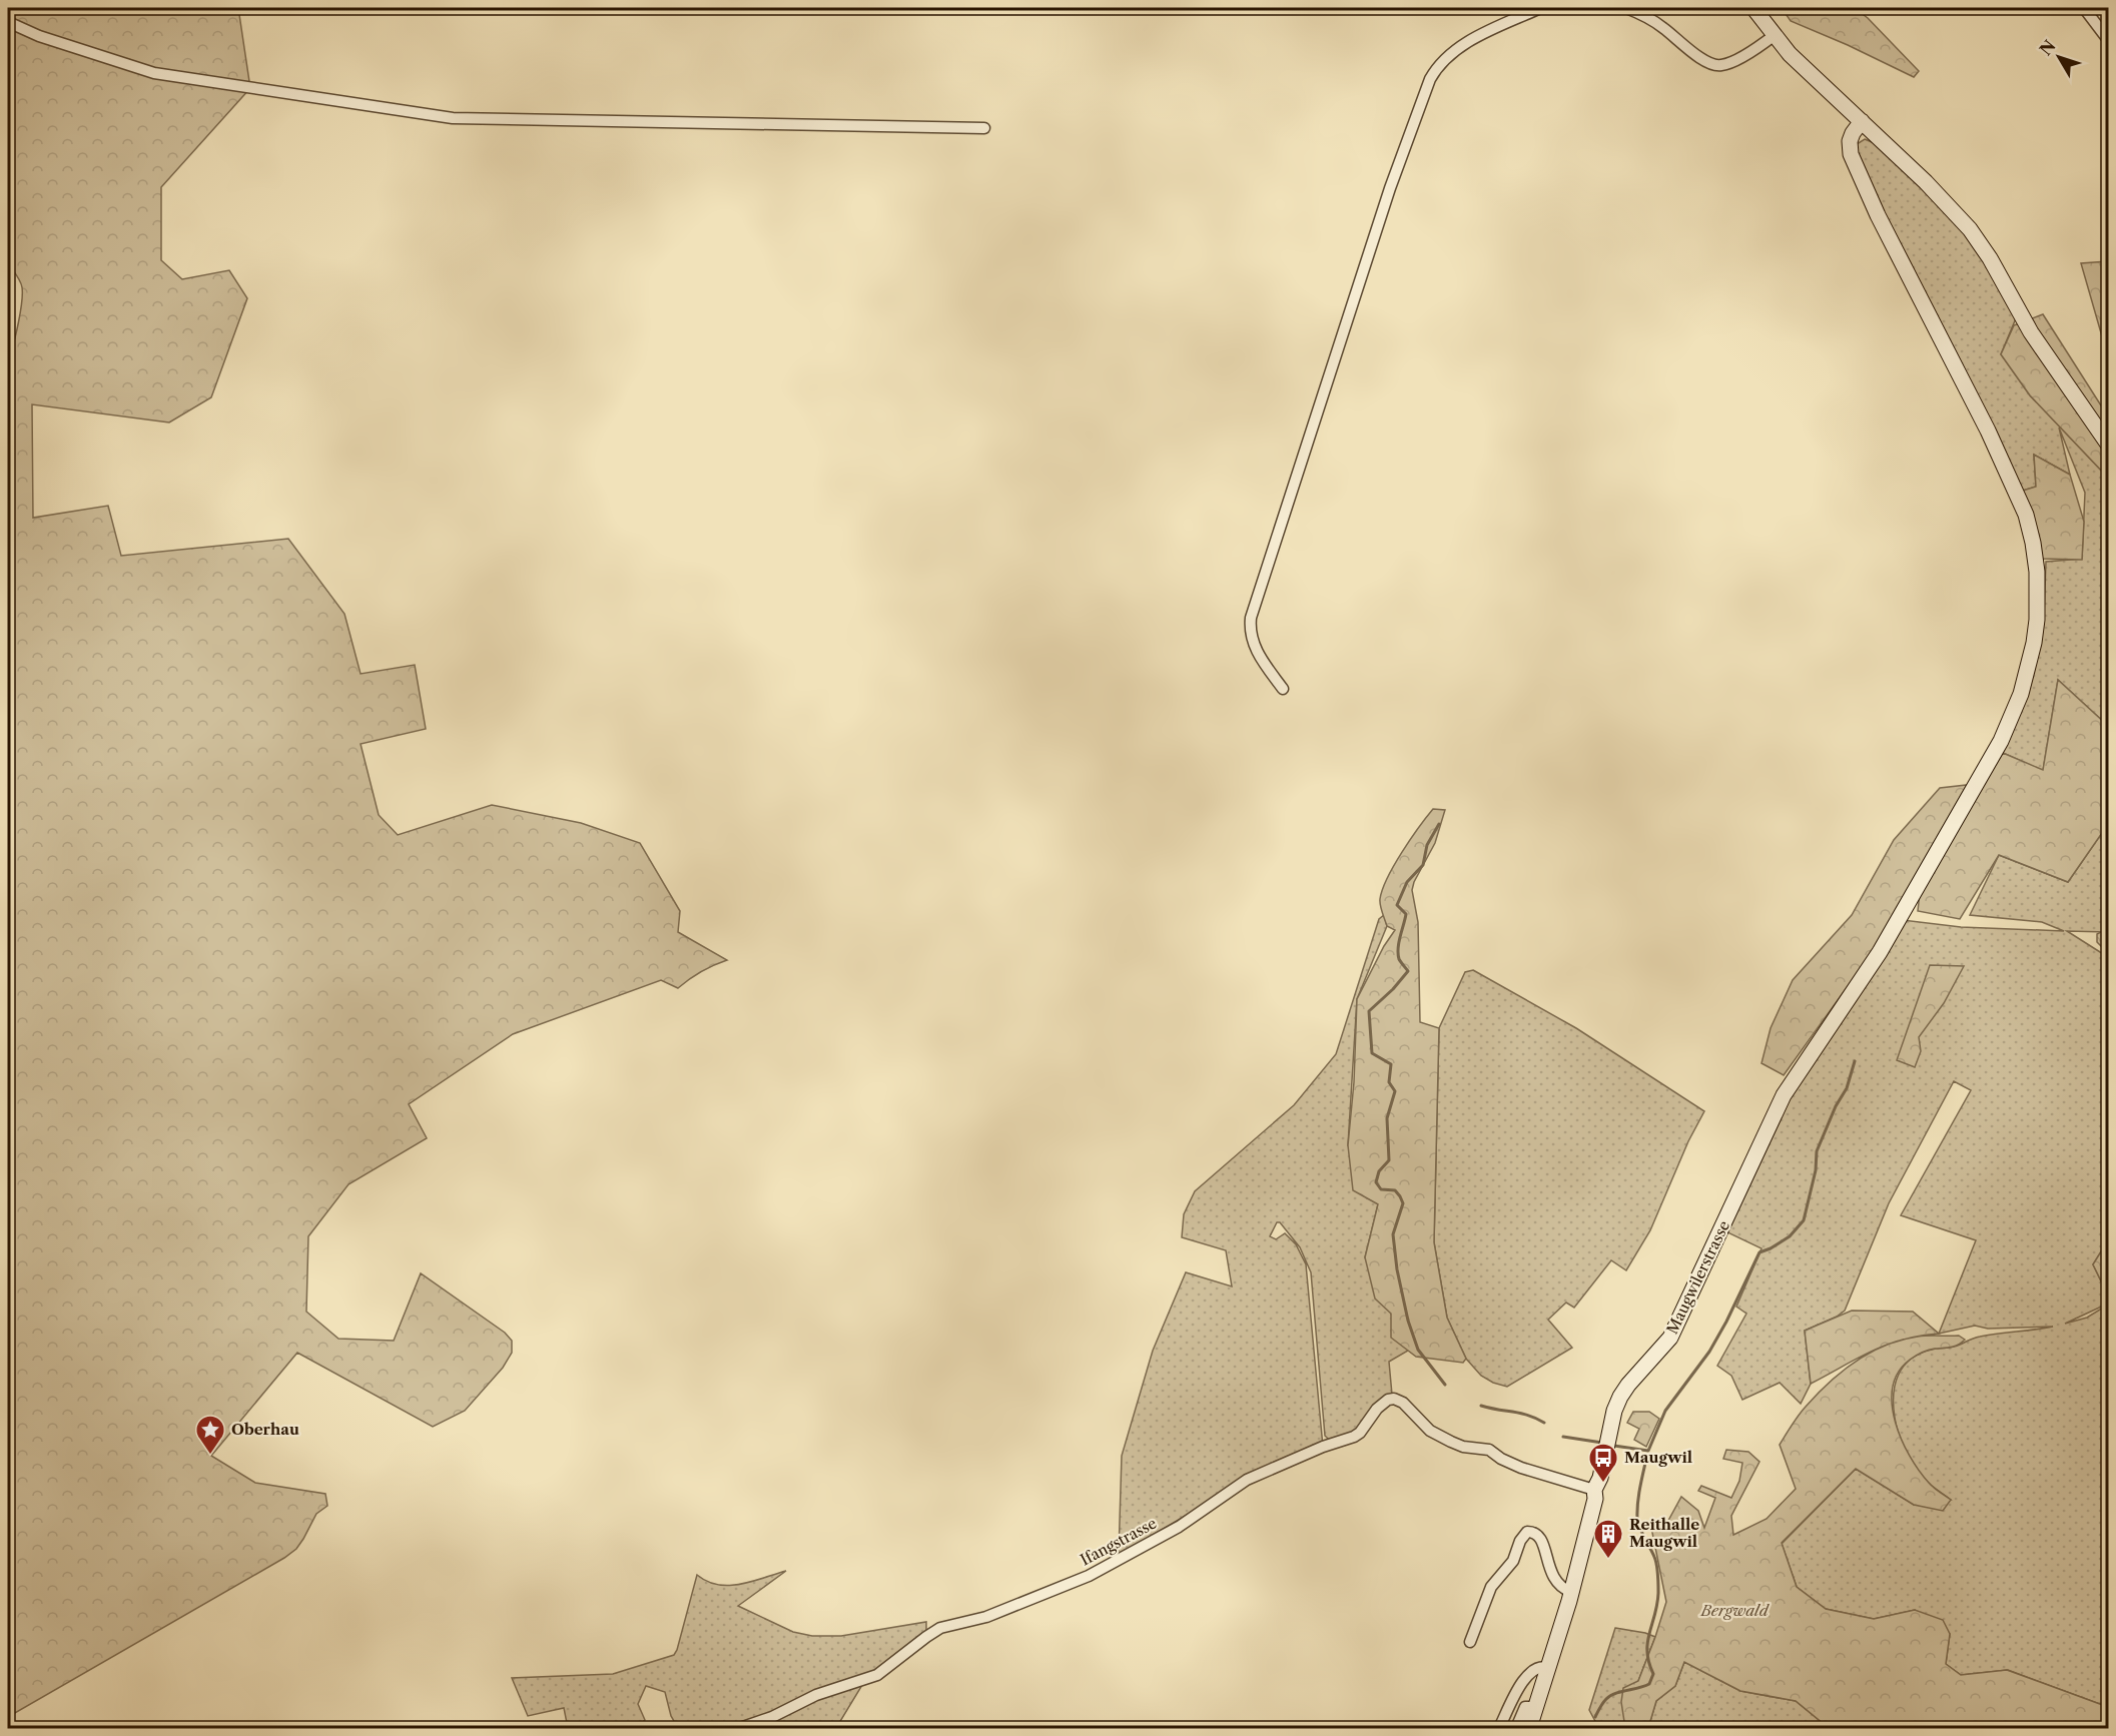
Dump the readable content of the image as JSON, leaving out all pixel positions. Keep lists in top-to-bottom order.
{
  "streets": {
    "street": ["Maugwilerstrasse", "Ifangstrasse"]
  },
  "crossings": [
    ["Maugwilerstrasse", "Ifangstrasse"]
  ],
  "parks": ["Bergwald"],
  "places": {
    "place": ["Oberhau"],
    "bus stop": ["Maugwil"],
    "building": ["Reithalle Maugwil"]
  },
  "north": "top left"
}
